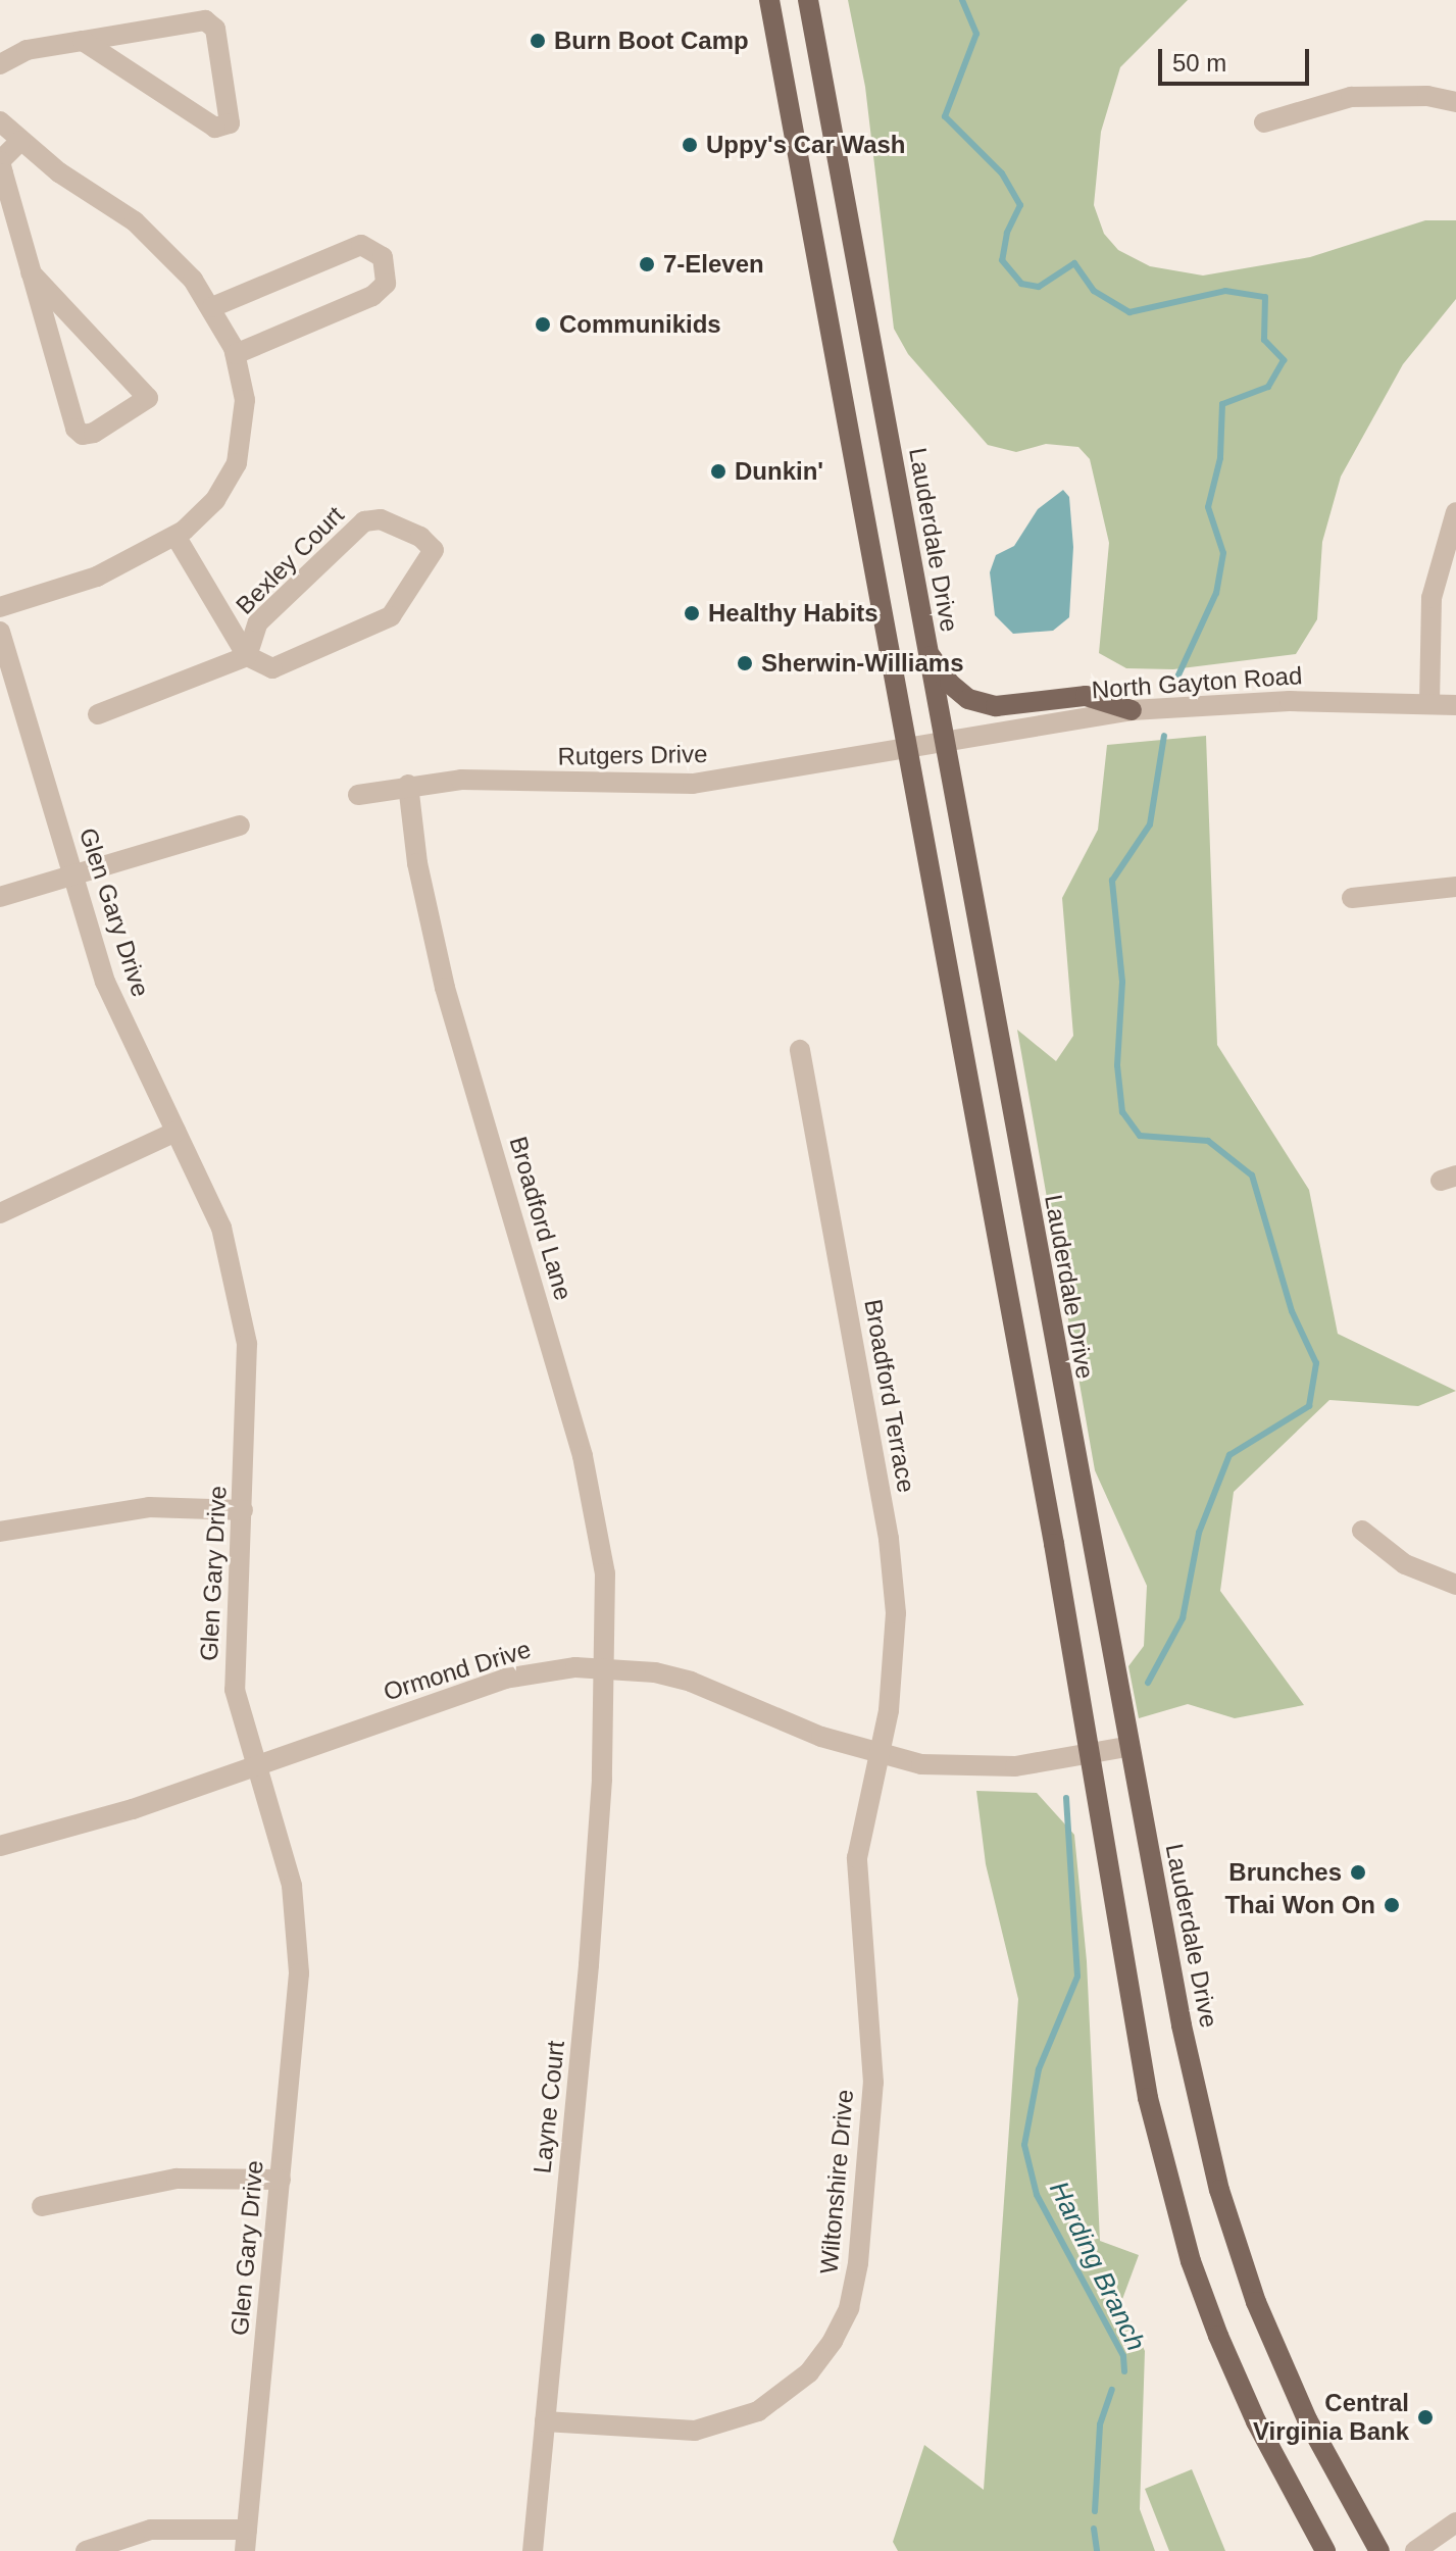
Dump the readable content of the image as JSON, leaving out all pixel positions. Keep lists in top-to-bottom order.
{
  "streets": {
    "main road": ["Lauderdale Drive"],
    "street": [
      "Bexley Court",
      "North Gayton Road",
      "Rutgers Drive",
      "Glen Gary Drive",
      "Broadford Lane",
      "Broadford Terrace",
      "Ormond Drive",
      "Layne Court",
      "Wiltonshire Drive"
    ]
  },
  "crossings": [
    ["Lauderdale Drive", "North Gayton Road"],
    ["Lauderdale Drive", "Ormond Drive"],
    ["North Gayton Road", "Rutgers Drive"],
    ["Rutgers Drive", "Broadford Lane"],
    ["Glen Gary Drive", "Ormond Drive"],
    ["Broadford Lane", "Ormond Drive"],
    ["Broadford Lane", "Layne Court"],
    ["Broadford Terrace", "Ormond Drive"],
    ["Broadford Terrace", "Wiltonshire Drive"],
    ["Ormond Drive", "Layne Court"],
    ["Ormond Drive", "Wiltonshire Drive"],
    ["Layne Court", "Wiltonshire Drive"]
  ],
  "water": ["Harding Branch"],
  "places": [
    "Burn Boot Camp",
    "Uppy's Car Wash",
    "7-Eleven",
    "Communikids",
    "Dunkin'",
    "Healthy Habits",
    "Sherwin-Williams",
    "Brunches",
    "Thai Won On",
    "Central Virginia Bank"
  ],
  "scale_bar": "50 m"
}
